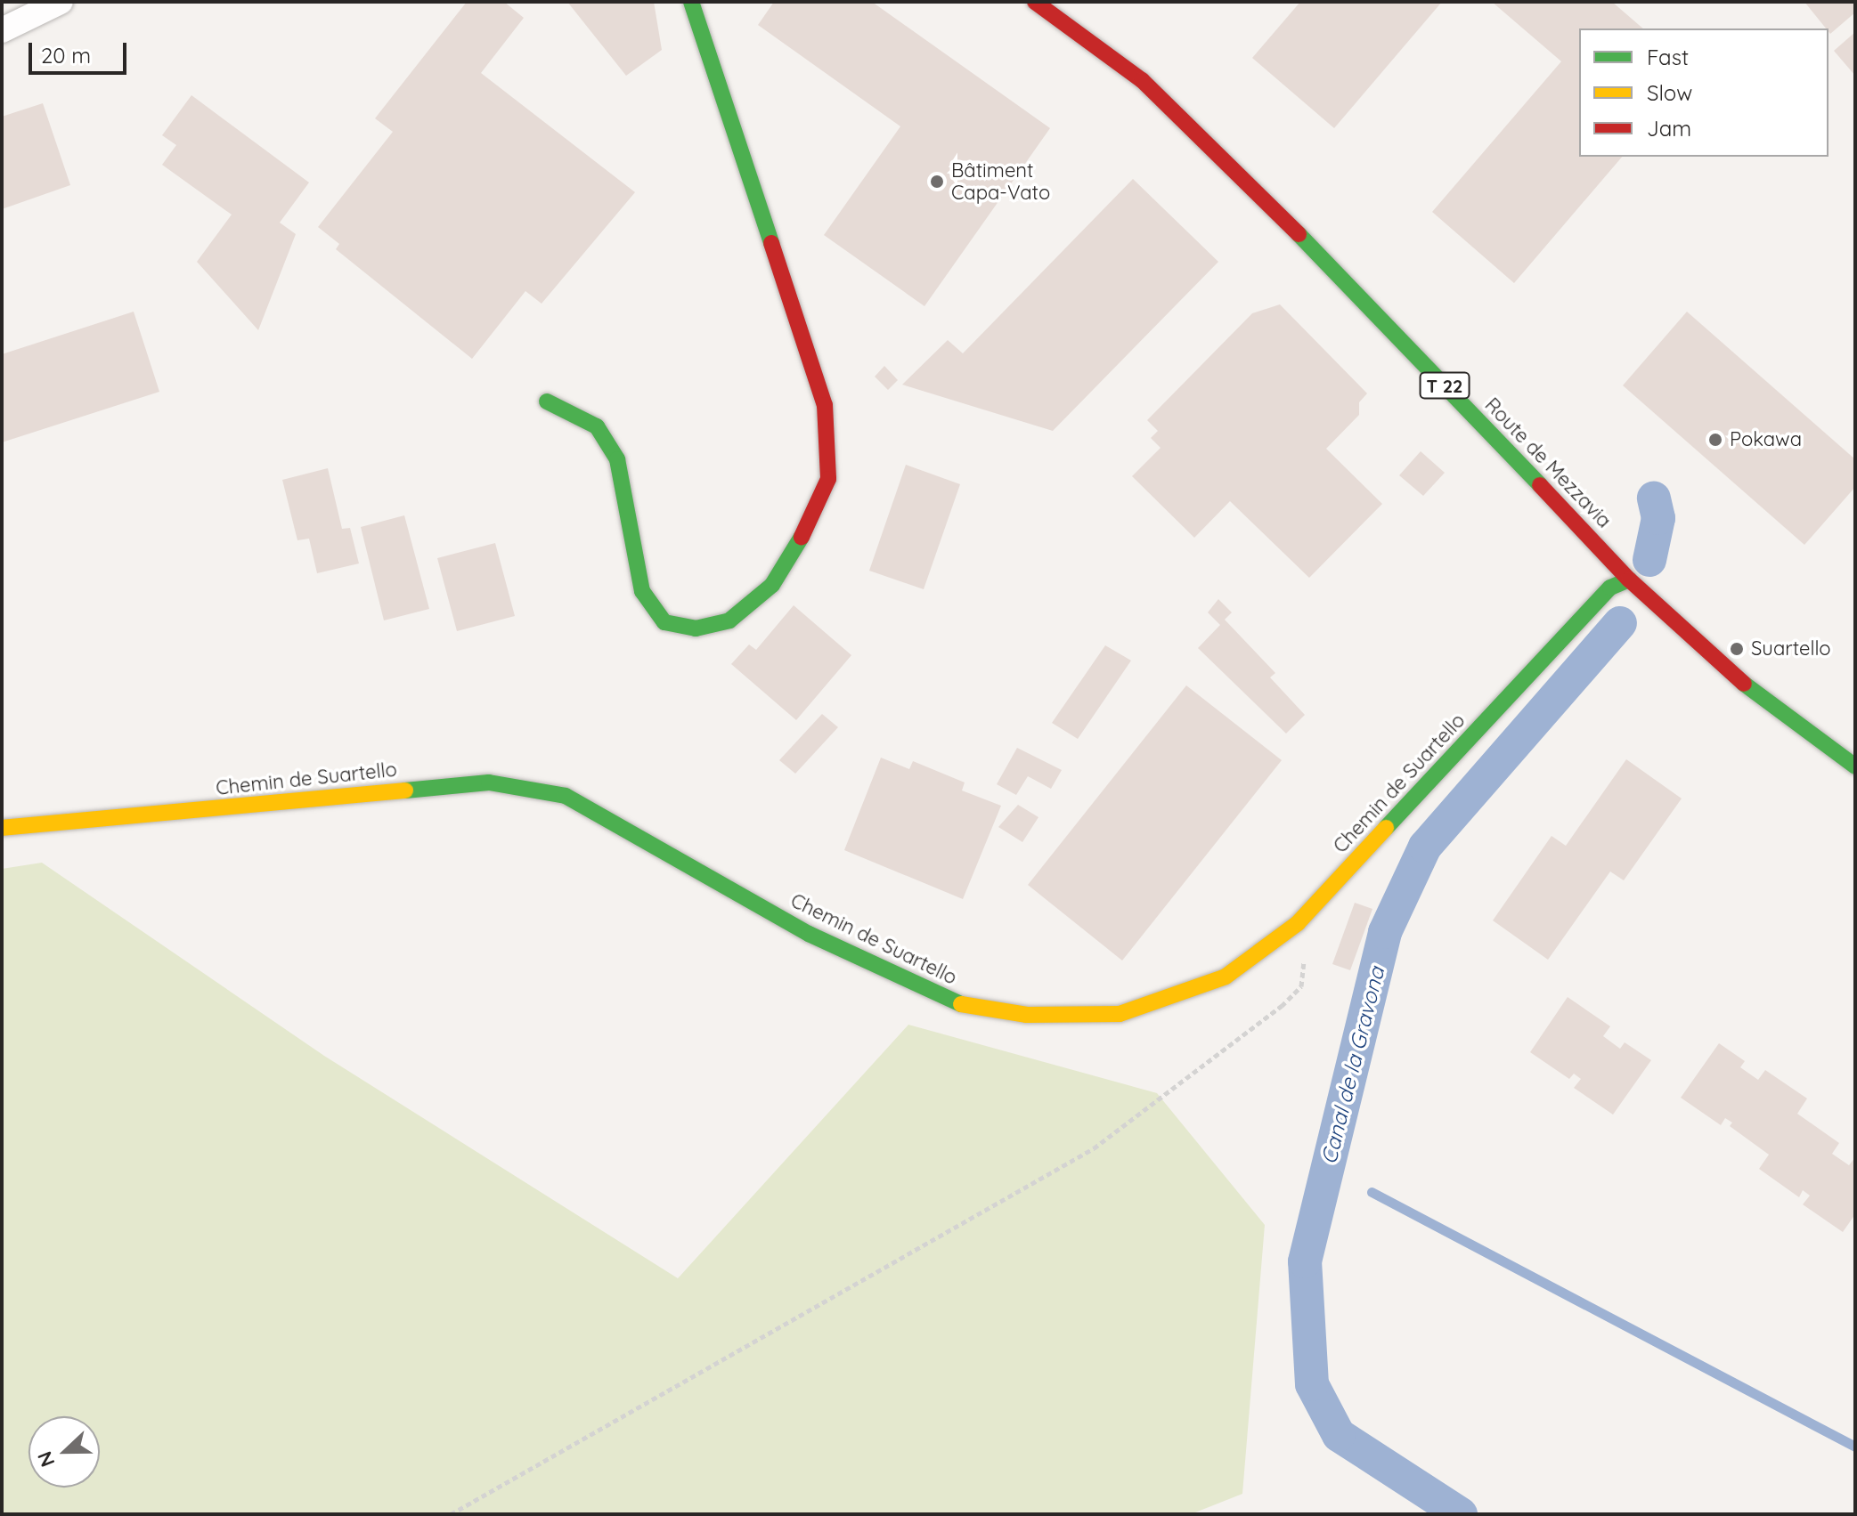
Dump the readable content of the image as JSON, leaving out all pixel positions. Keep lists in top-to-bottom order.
{
  "streets": {
    "street": ["T 22", "Route de Mezzavia", "Chemin de Suartello"]
  },
  "crossings": [
    ["Route de Mezzavia", "Chemin de Suartello"]
  ],
  "water": ["Canal de la Gravona"],
  "places": ["Bâtiment Capa-Vato", "Pokawa", "Suartello"],
  "legend": ["Fast", "Slow", "Jam"],
  "scale_bar": "20 m",
  "north": "left"
}
